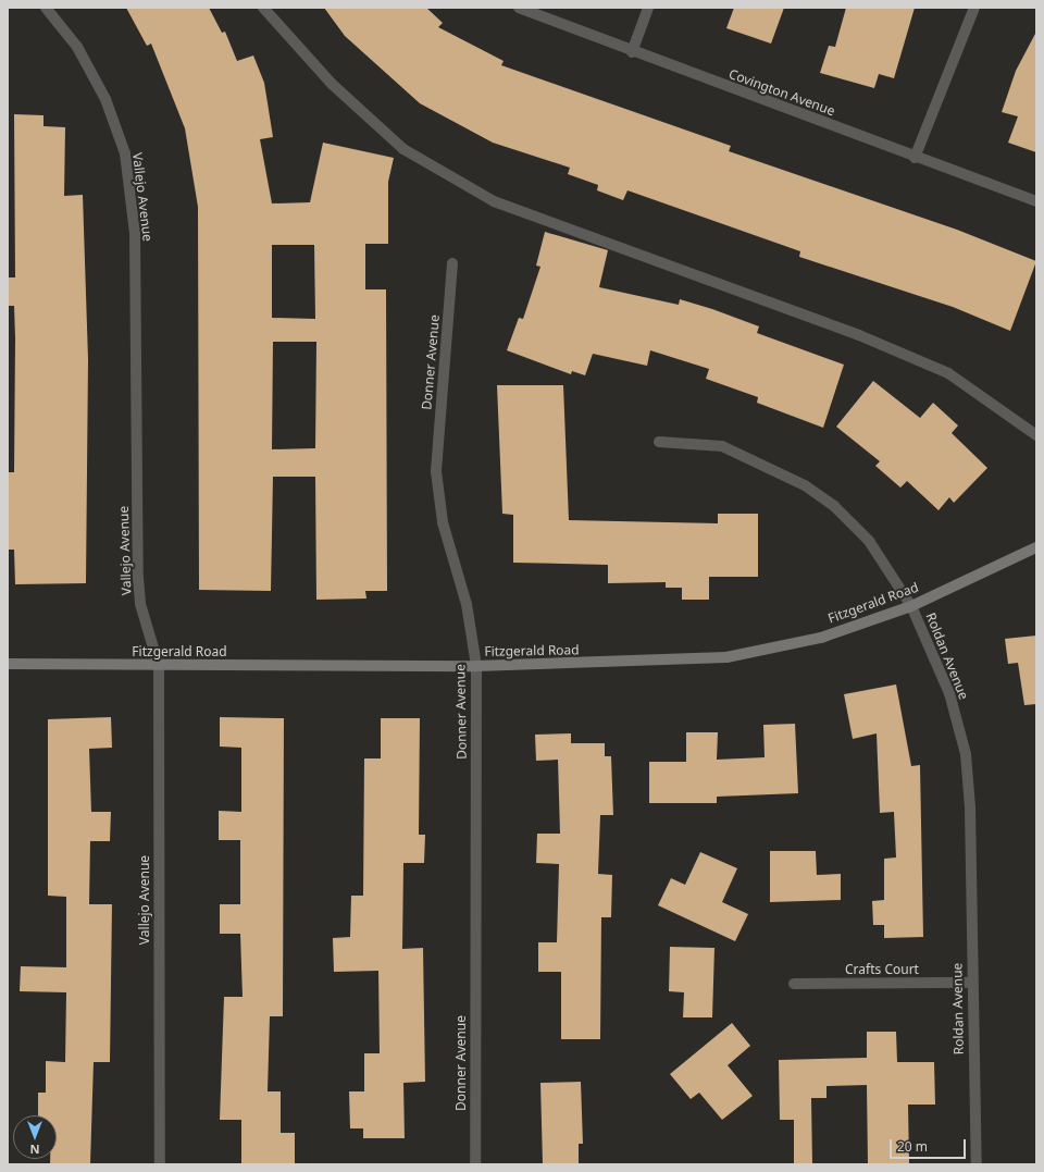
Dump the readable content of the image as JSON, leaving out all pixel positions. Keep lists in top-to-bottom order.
{
  "streets": {
    "main road": ["Fitzgerald Road"],
    "street": [
      "Covington Avenue",
      "Vallejo Avenue",
      "Donner Avenue",
      "Roldan Avenue",
      "Crafts Court"
    ]
  },
  "crossings": [
    ["Vallejo Avenue", "Fitzgerald Road"],
    ["Donner Avenue", "Fitzgerald Road"],
    ["Fitzgerald Road", "Roldan Avenue"],
    ["Roldan Avenue", "Crafts Court"]
  ],
  "scale_bar": "20 m",
  "north": "bottom"
}
